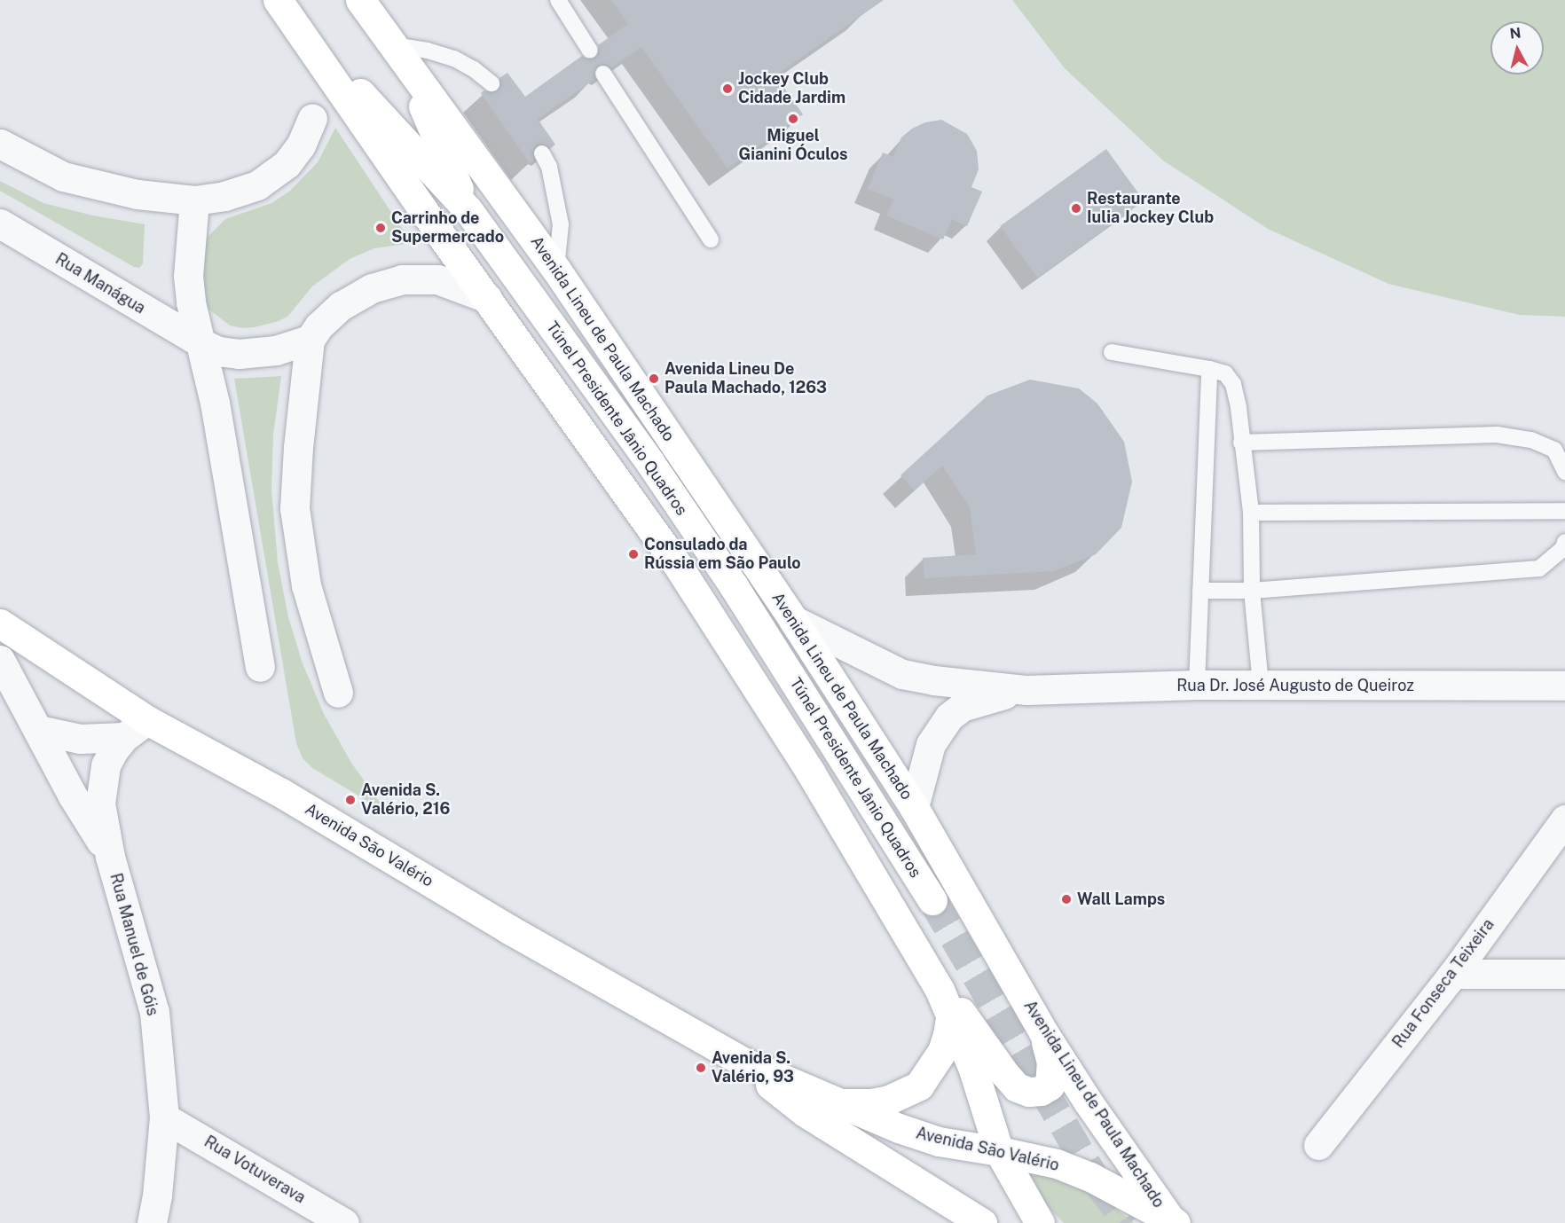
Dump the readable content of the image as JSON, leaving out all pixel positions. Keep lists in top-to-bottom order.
{
  "streets": {
    "main road": ["Avenida Lineu de Paula Machado", "Túnel Presidente Jânio Quadros", "Avenida São Valério"],
    "street": [
      "Rua Manágua",
      "Rua Dr. José Augusto de Queiroz",
      "Rua Manuel de Góis",
      "Rua Fonseca Teixeira",
      "Rua Votuverava"
    ]
  },
  "crossings": [
    ["Avenida Lineu de Paula Machado", "Túnel Presidente Jânio Quadros"],
    ["Avenida Lineu de Paula Machado", "Avenida São Valério"],
    ["Avenida São Valério", "Rua Manuel de Góis"],
    ["Rua Manuel de Góis", "Rua Votuverava"]
  ],
  "places": [
    "Jockey Club Cidade Jardim",
    "Miguel Gianini Óculos",
    "Restaurante Iulia Jockey Club",
    "Carrinho de Supermercado",
    "Avenida Lineu De Paula Machado, 1263",
    "Consulado da Rússia em São Paulo",
    "Avenida S. Valério, 216",
    "Wall Lamps",
    "Avenida S. Valério, 93"
  ],
  "north": "top"
}
